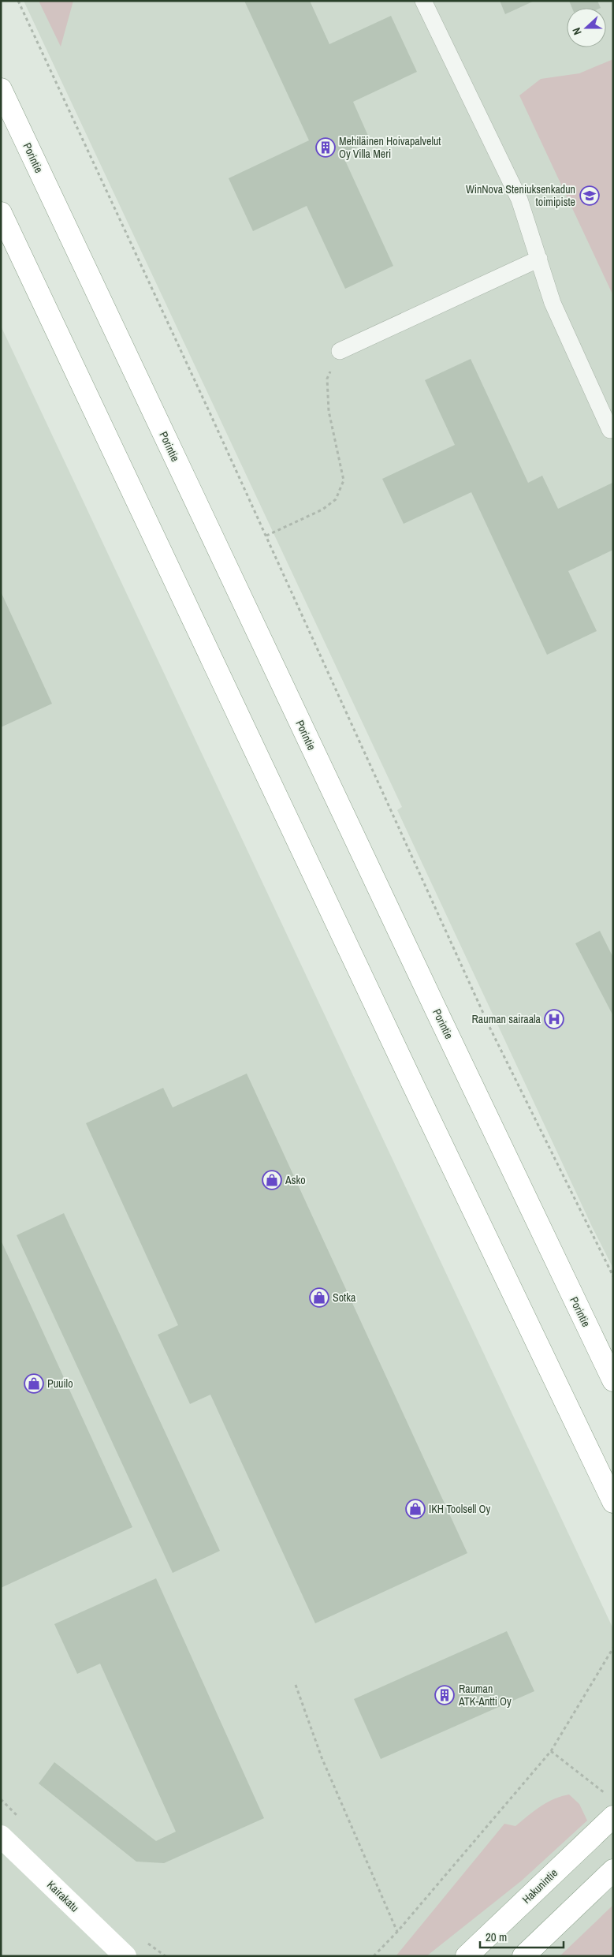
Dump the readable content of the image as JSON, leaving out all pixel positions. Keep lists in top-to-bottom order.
{
  "streets": {
    "main road": ["Porintie", "Hakunintie", "Kairakatu"]
  },
  "places": {
    "building": ["Mehiläinen Hoivapalvelut Oy Villa Meri", "Rauman ATK-Antti Oy"],
    "school or university": ["WinNova Steniuksenkadun toimipiste"],
    "hospital": ["Rauman sairaala"],
    "shop": [
      "Asko",
      "Sotka",
      "Puuilo",
      "IKH Toolsell Oy"
    ]
  },
  "scale_bar": "20 m",
  "north": "left"
}
